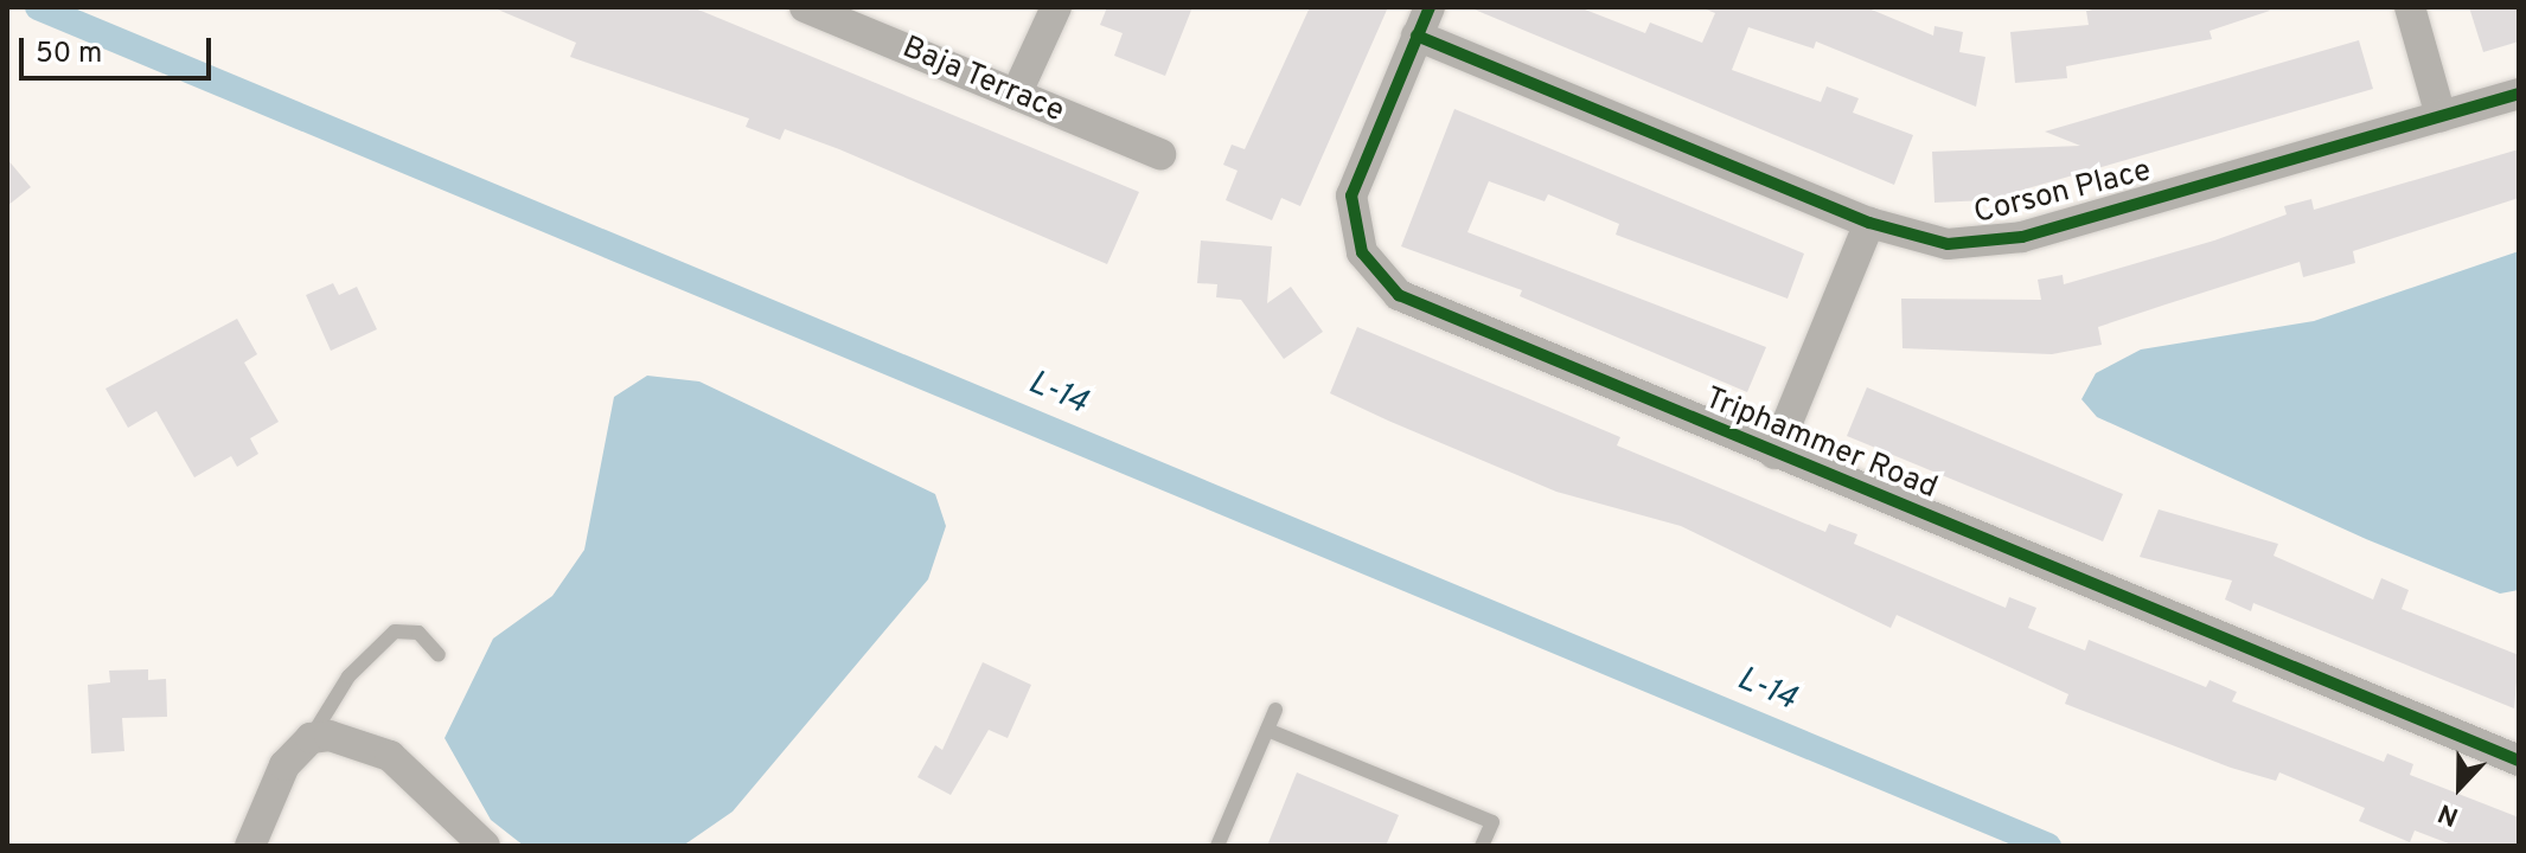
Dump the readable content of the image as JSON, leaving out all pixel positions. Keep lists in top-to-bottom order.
{
  "streets": {
    "street": ["Baja Terrace", "Corson Place", "Triphammer Road"]
  },
  "crossings": [
    ["Corson Place", "Triphammer Road"]
  ],
  "water": ["L-14"],
  "scale_bar": "50 m",
  "north": "bottom"
}
